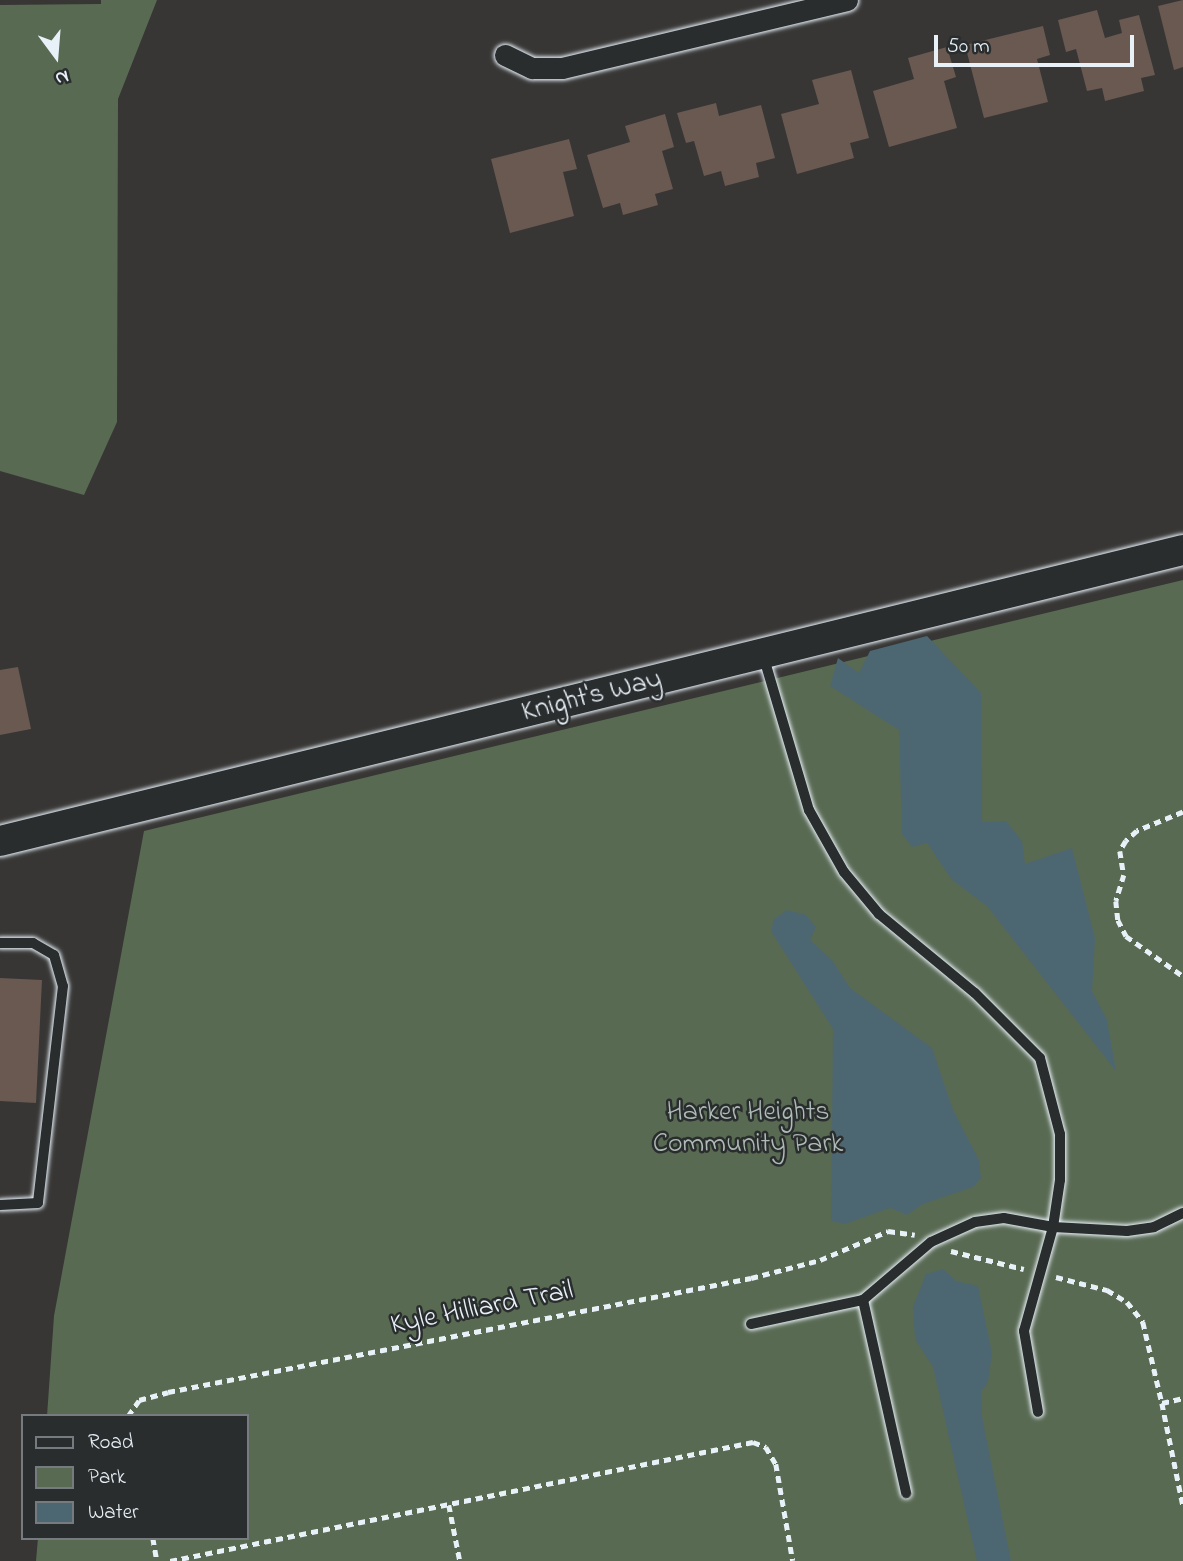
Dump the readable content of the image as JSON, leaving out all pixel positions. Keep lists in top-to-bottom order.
{
  "streets": {
    "main road": ["Knight's Way"],
    "path": ["Kyle Hilliard Trail"]
  },
  "parks": ["Harker Heights Community Park"],
  "legend": ["Road", "Park", "Water"],
  "scale_bar": "50 m",
  "north": "bottom"
}
